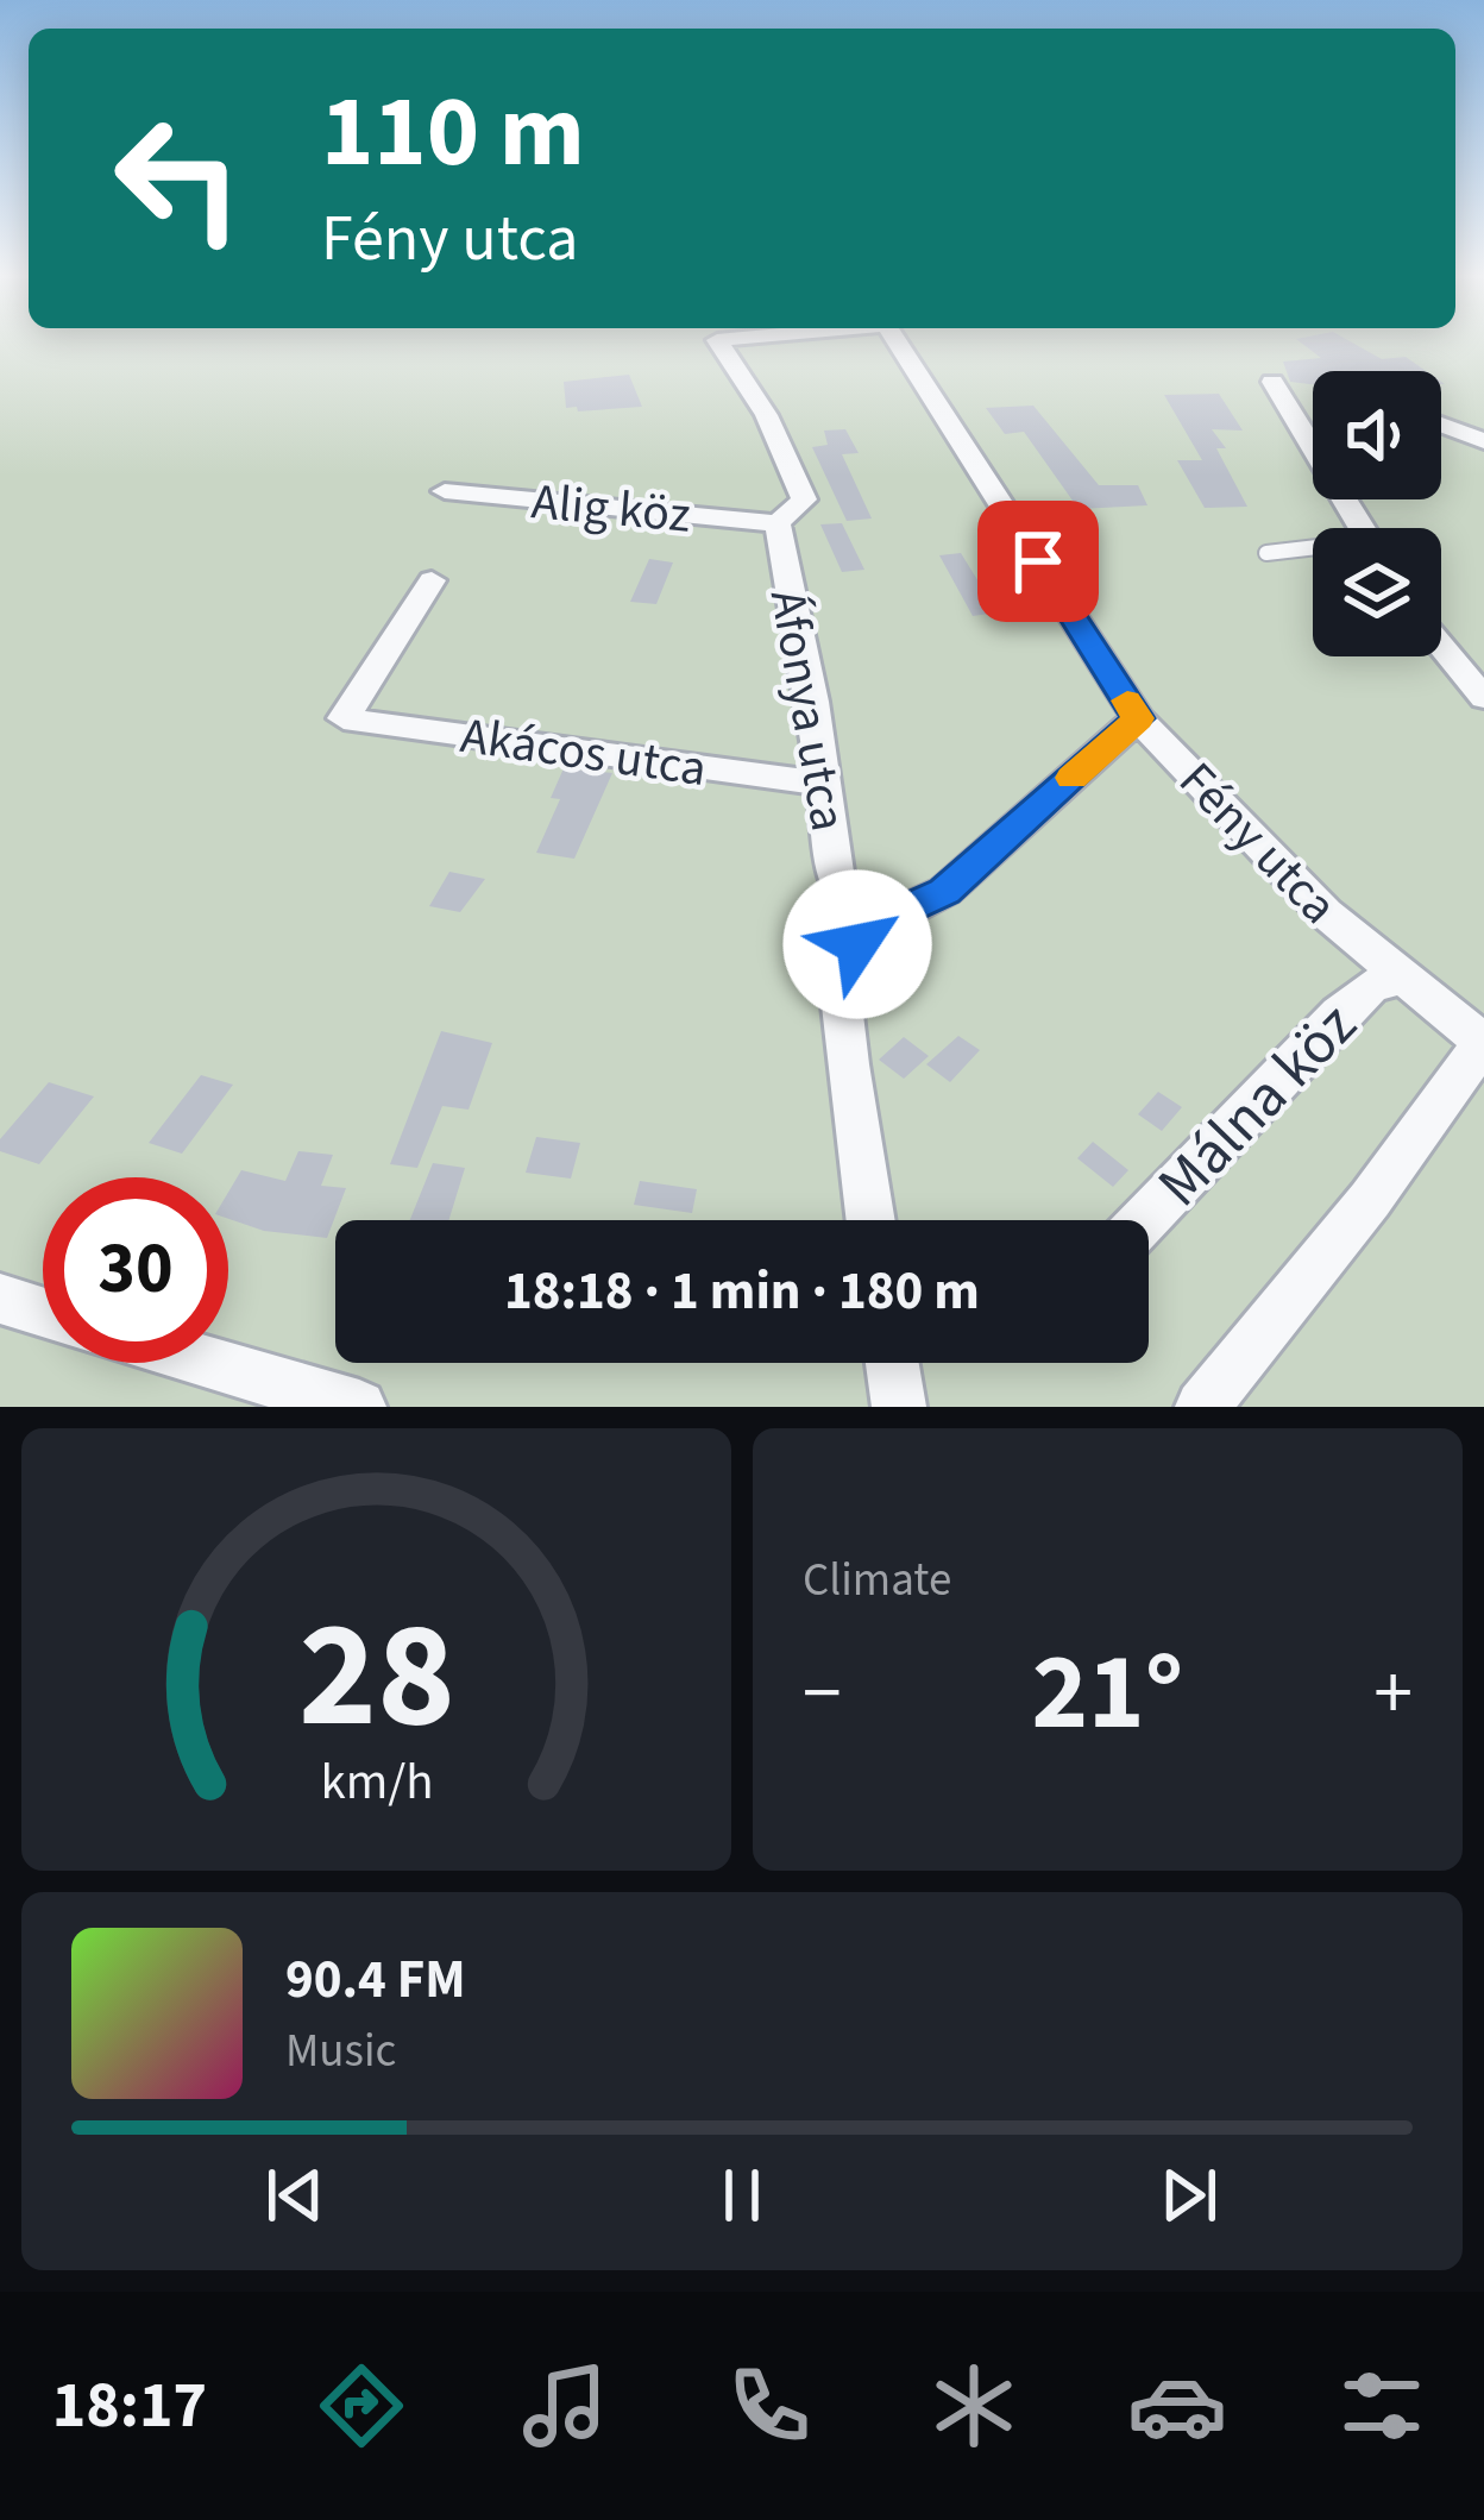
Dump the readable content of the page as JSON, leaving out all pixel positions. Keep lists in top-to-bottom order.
{
  "streets": {
    "street": [
      "Alig köz",
      "Áfonya utca",
      "Akácos utca",
      "Fény utca",
      "Málna köz"
    ]
  },
  "crossings": [
    ["Alig köz", "Áfonya utca"],
    ["Áfonya utca", "Akácos utca"],
    ["Fény utca", "Málna köz"]
  ],
  "page": {
    "turn": ["110 m", "Fény utca"],
    "limit": "30",
    "trip": "18:18 · 1 min · 180 m",
    "tile": "Climate",
    "heat": ["−", "21°", "+"],
    "song": ["90.4 FM", "Music"],
    "tabs": "18:17",
    "gauge": ["28", "km/h"]
  }
}
